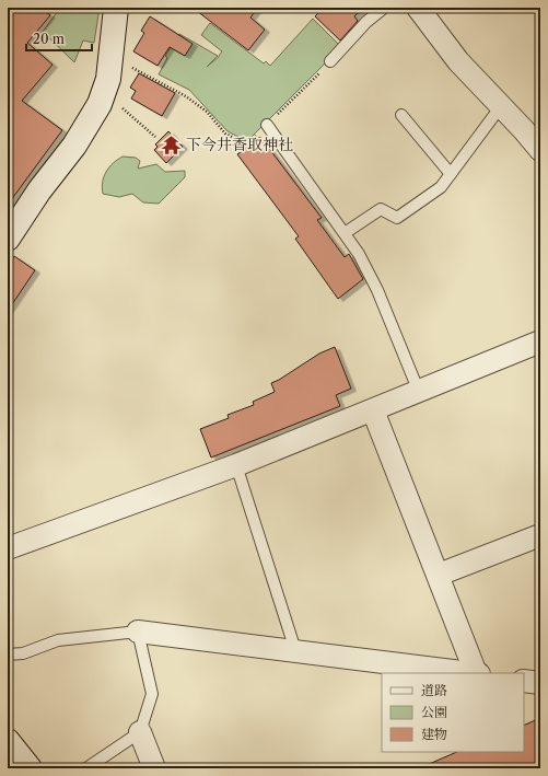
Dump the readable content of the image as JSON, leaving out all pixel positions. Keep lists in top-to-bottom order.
{
  "places": {
    "temple": ["下今井香取神社"]
  },
  "legend": ["道路", "公園", "建物"],
  "scale_bar": "20 m"
}
